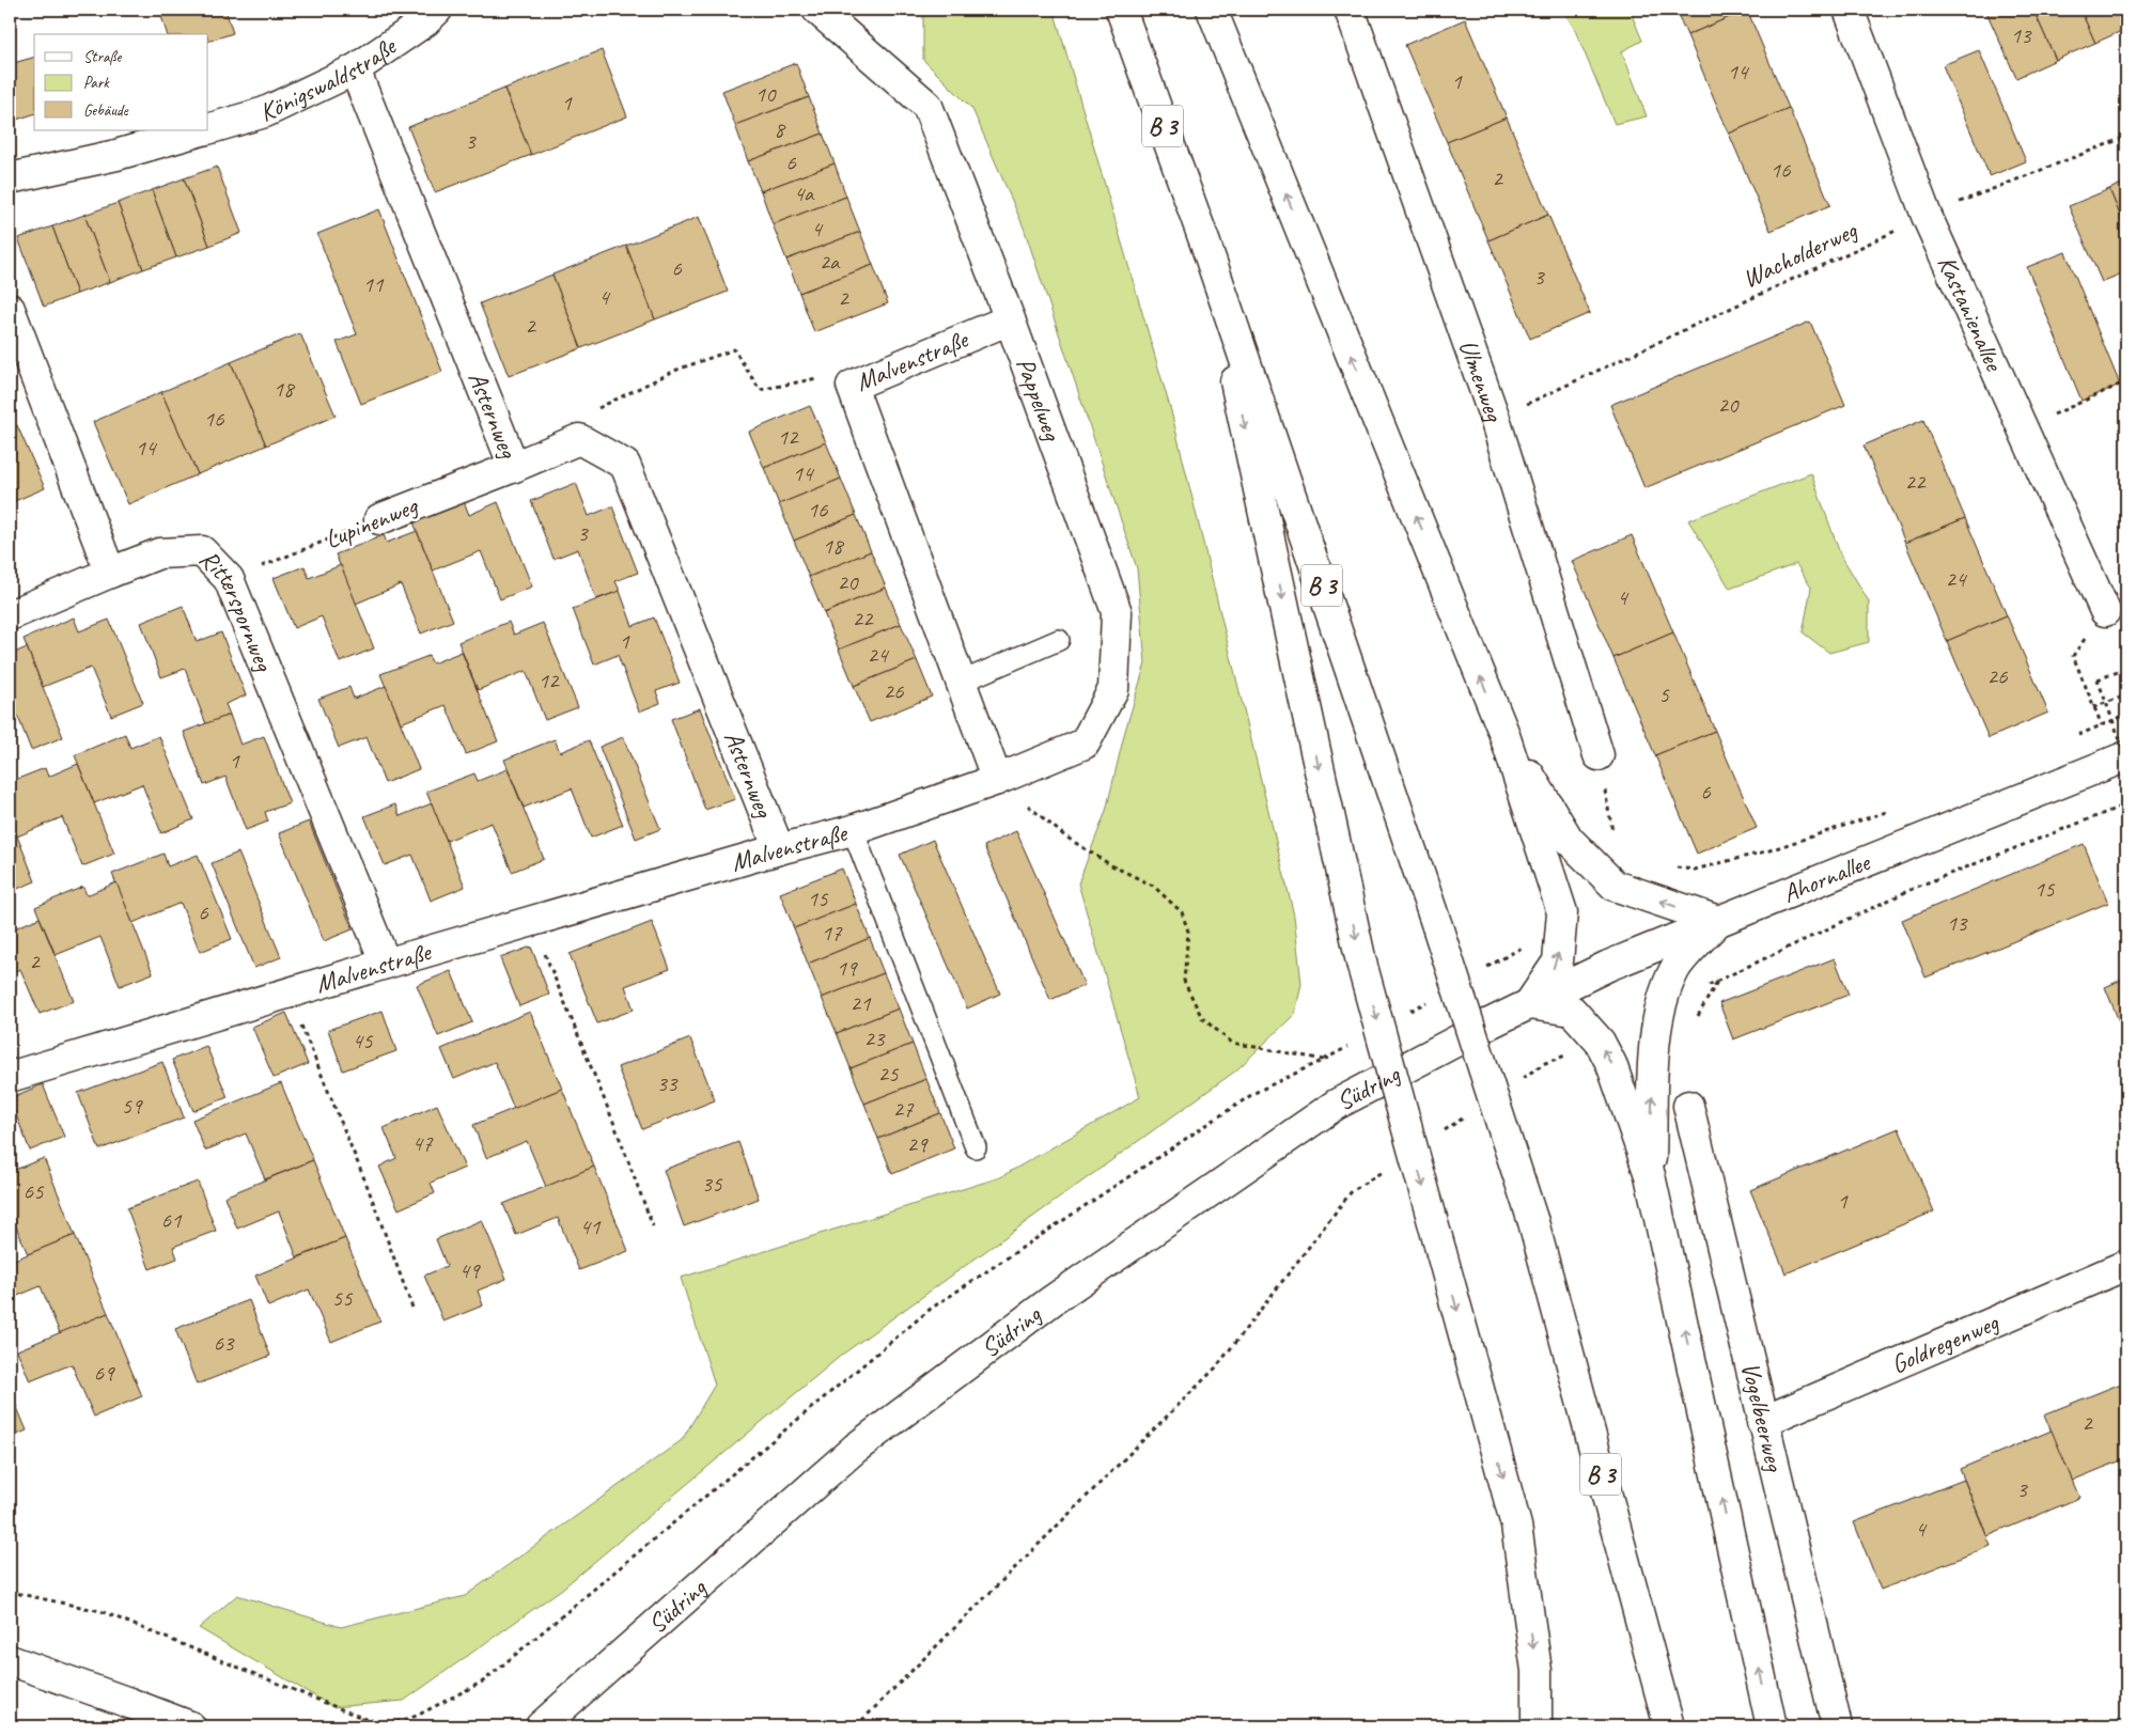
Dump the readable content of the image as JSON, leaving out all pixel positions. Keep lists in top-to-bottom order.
{
  "streets": {
    "main road": [
      "Königswaldstraße",
      "B 3",
      "Kastanienallee",
      "Malvenstraße",
      "Ulmenweg",
      "Pappelweg",
      "Asternweg",
      "Lupinenweg",
      "Ritterspornweg",
      "Ahornallee",
      "Südring",
      "Goldregenweg",
      "Vogelbeerweg"
    ],
    "path": ["Wacholderweg"]
  },
  "crossings": [
    ["Königswaldstraße", "Asternweg"],
    ["Wacholderweg", "Kastanienallee"],
    ["Wacholderweg", "Ulmenweg"],
    ["Malvenstraße", "Pappelweg"],
    ["Malvenstraße", "Asternweg"],
    ["Malvenstraße", "Ritterspornweg"],
    ["Asternweg", "Lupinenweg"],
    ["Lupinenweg", "Ritterspornweg"],
    ["Ahornallee", "Südring"],
    ["Goldregenweg", "Vogelbeerweg"]
  ],
  "house_numbers": [
    "13",
    "14",
    "1",
    "10",
    "1",
    "8",
    "3",
    "6",
    "16",
    "2",
    "4a",
    "4",
    "2a",
    "6",
    "3",
    "11",
    "4",
    "2",
    "2",
    "18",
    "20",
    "16",
    "12",
    "14",
    "14",
    "22",
    "16",
    "3",
    "18",
    "24",
    "20",
    "4",
    "22",
    "1",
    "24",
    "26",
    "12",
    "26",
    "5",
    "1",
    "6",
    "15",
    "15",
    "6",
    "13",
    "17",
    "2",
    "19",
    "21",
    "23",
    "45",
    "25",
    "33",
    "59",
    "27",
    "47",
    "29",
    "35",
    "65",
    "1",
    "61",
    "41",
    "49",
    "55",
    "63",
    "69",
    "2",
    "3",
    "4"
  ],
  "legend": ["Straße", "Park", "Gebäude"]
}
